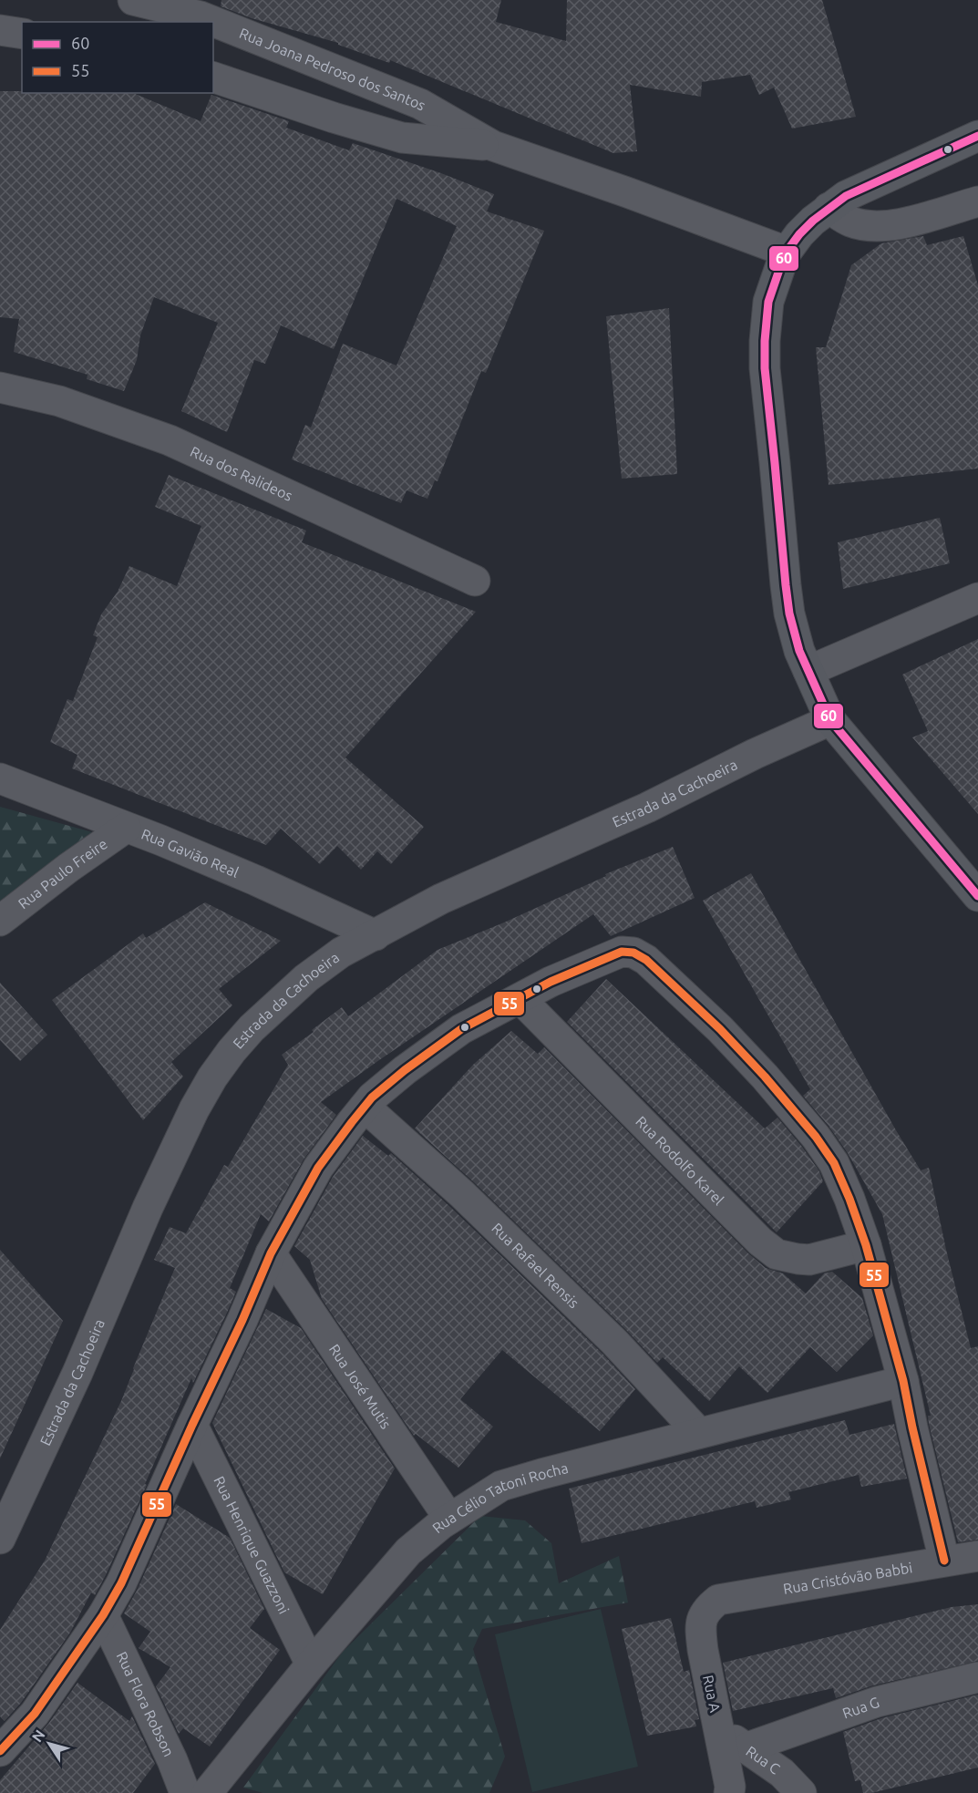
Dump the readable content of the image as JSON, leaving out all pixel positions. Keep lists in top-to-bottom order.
{
  "streets": {
    "street": [
      "Rua Joana Pedroso dos Santos",
      "Rua dos Ralideos",
      "Estrada da Cachoeira",
      "Rua Gavião Real",
      "Rua Paulo Freire",
      "Rua Rodolfo Karel",
      "Rua Rafael Rensis",
      "Rua José Mutis",
      "Rua Célio Tatoni Rocha",
      "Rua Henrique Guazzoni",
      "Rua Cristóvão Babbi",
      "Rua A",
      "Rua Flora Robson",
      "Rua G",
      "Rua C"
    ]
  },
  "crossings": [
    ["Estrada da Cachoeira", "Rua Gavião Real"],
    ["Rua Gavião Real", "Rua Paulo Freire"],
    ["Rua Rafael Rensis", "Rua Célio Tatoni Rocha"],
    ["Rua José Mutis", "Rua Célio Tatoni Rocha"],
    ["Rua Célio Tatoni Rocha", "Rua Henrique Guazzoni"],
    ["Rua Cristóvão Babbi", "Rua A"],
    ["Rua A", "Rua C"],
    ["Rua G", "Rua C"]
  ],
  "lines": ["transit line 60", "transit line 55"],
  "legend": ["60", "55"],
  "north": "top left"
}
